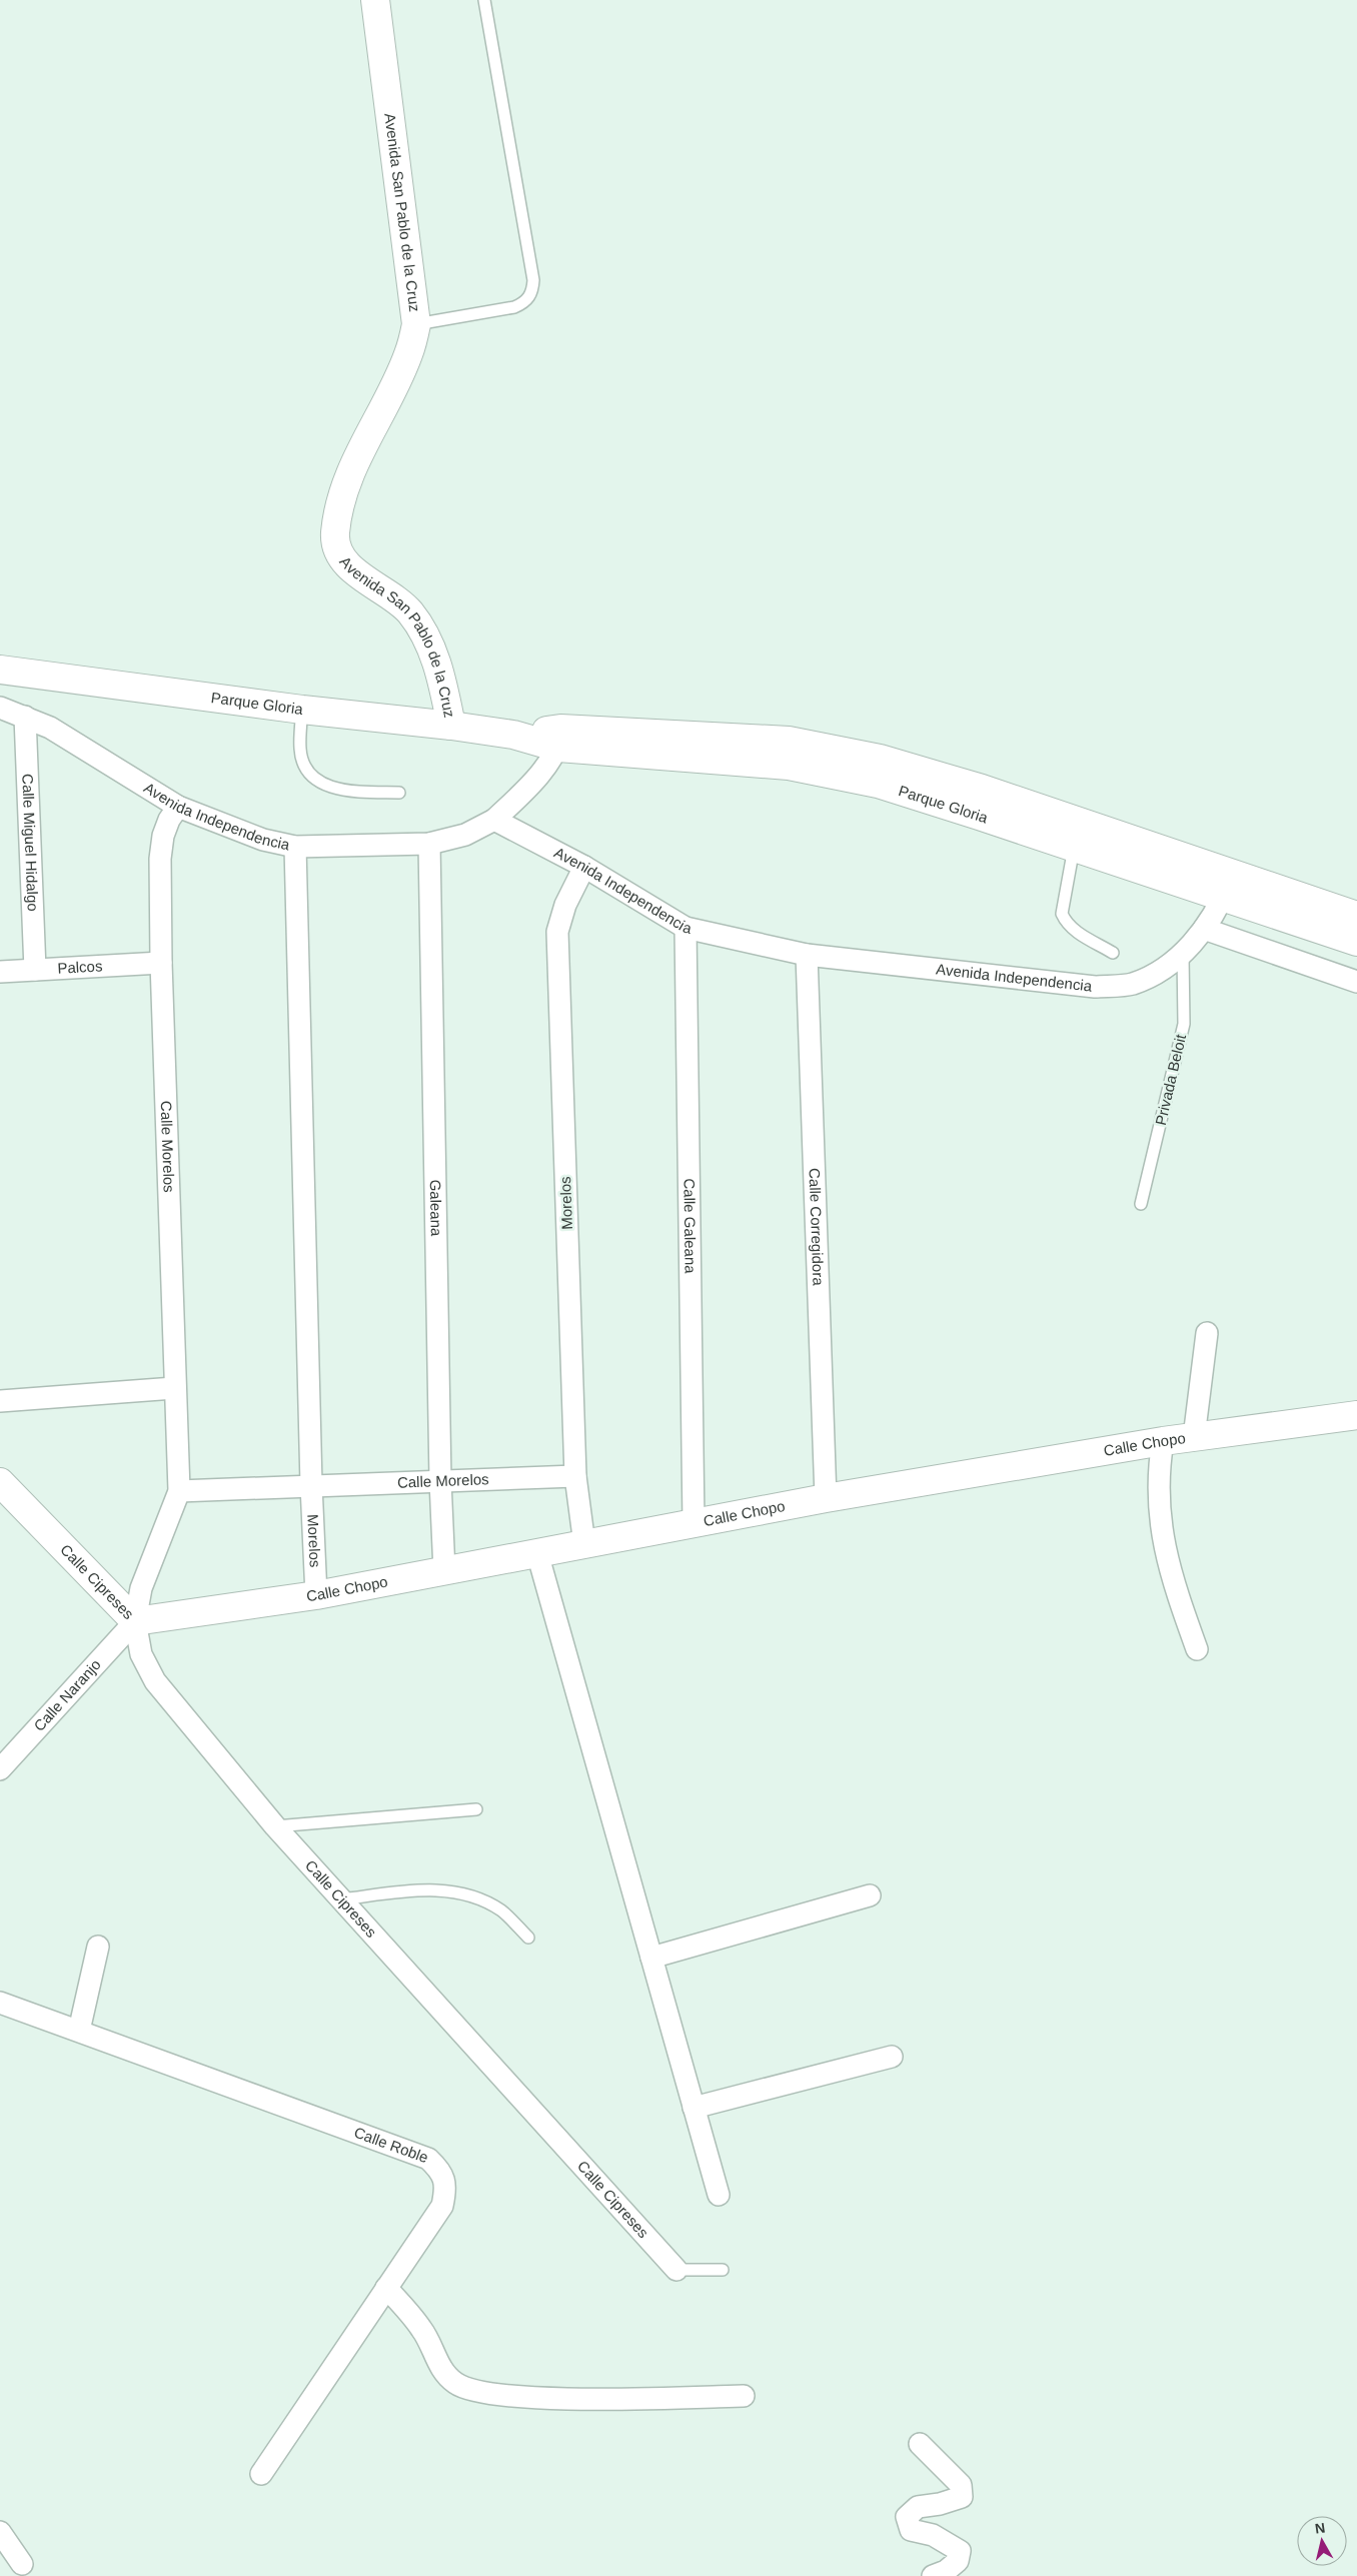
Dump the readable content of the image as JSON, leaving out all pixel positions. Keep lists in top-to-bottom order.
{
  "streets": {
    "street": [
      "Avenida San Pablo de la Cruz",
      "Parque Gloria",
      "Avenida Independencia",
      "Calle Miguel Hidalgo",
      "Palcos",
      "Calle Morelos",
      "Morelos",
      "Galeana",
      "Calle Galeana",
      "Calle Corregidora",
      "Calle Chopo",
      "Calle Cipreses",
      "Calle Naranjo",
      "Calle Roble"
    ],
    "lane": ["Privada Beloit"]
  },
  "crossings": [
    ["Avenida San Pablo de la Cruz", "Parque Gloria"],
    ["Parque Gloria", "Avenida Independencia"],
    ["Avenida Independencia", "Calle Miguel Hidalgo"],
    ["Avenida Independencia", "Privada Beloit"],
    ["Avenida Independencia", "Calle Morelos"],
    ["Avenida Independencia", "Morelos"],
    ["Avenida Independencia", "Galeana"],
    ["Avenida Independencia", "Calle Galeana"],
    ["Avenida Independencia", "Calle Corregidora"],
    ["Calle Miguel Hidalgo", "Palcos"],
    ["Palcos", "Calle Morelos"],
    ["Calle Morelos", "Morelos"],
    ["Calle Morelos", "Galeana"],
    ["Calle Morelos", "Calle Chopo"],
    ["Calle Morelos", "Calle Cipreses"],
    ["Calle Morelos", "Calle Naranjo"],
    ["Morelos", "Calle Chopo"],
    ["Galeana", "Calle Chopo"],
    ["Calle Galeana", "Calle Chopo"],
    ["Calle Corregidora", "Calle Chopo"],
    ["Calle Chopo", "Calle Cipreses"],
    ["Calle Chopo", "Calle Naranjo"],
    ["Calle Cipreses", "Calle Naranjo"]
  ],
  "north": "top"
}
